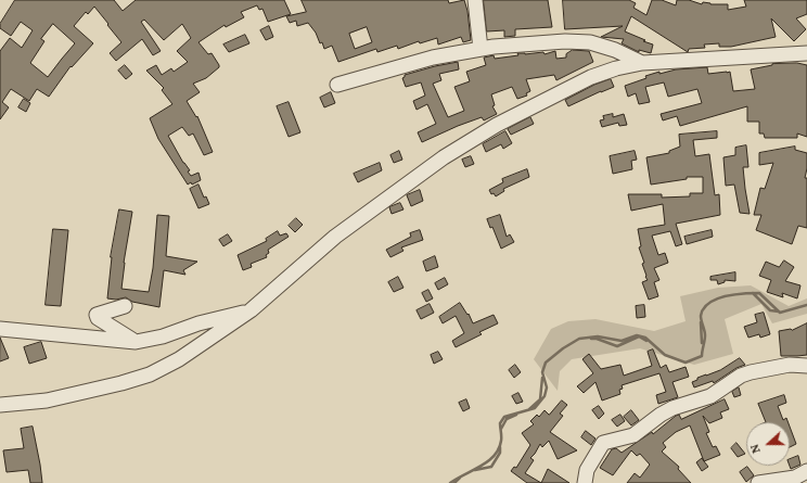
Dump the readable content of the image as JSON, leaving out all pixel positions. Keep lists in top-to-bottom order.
{
  "north": "left"
}
